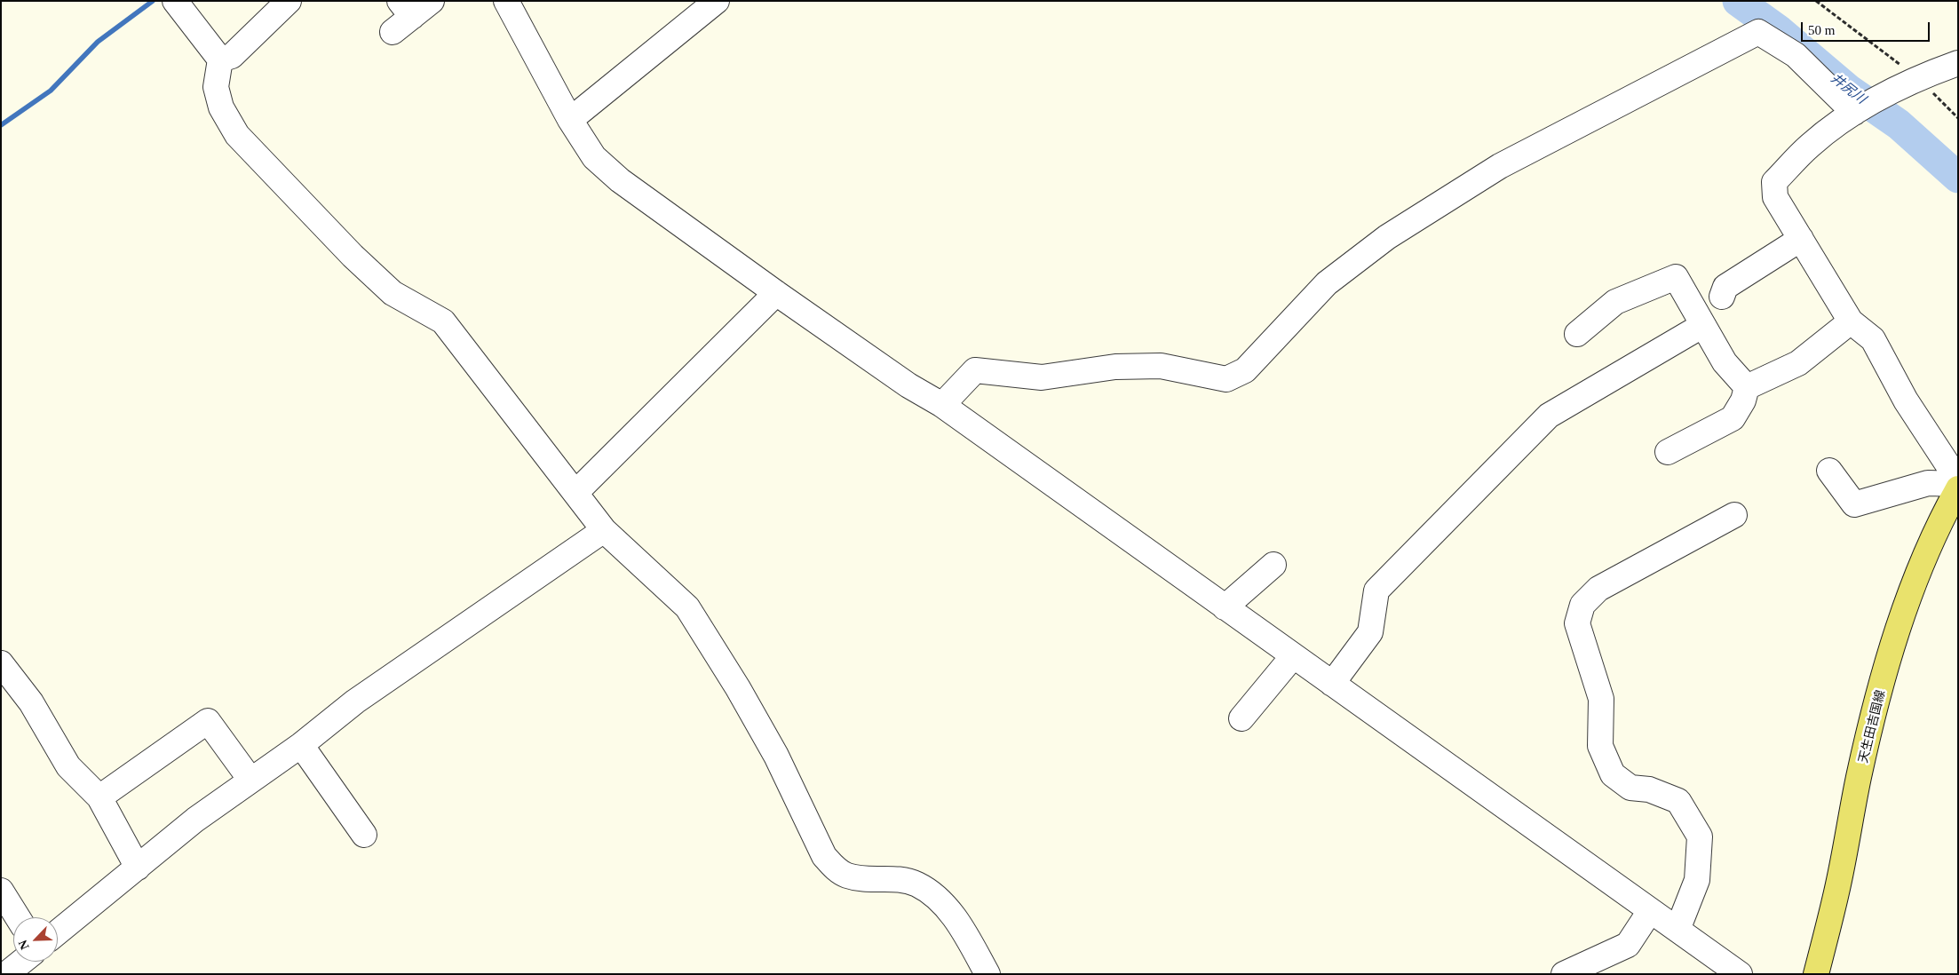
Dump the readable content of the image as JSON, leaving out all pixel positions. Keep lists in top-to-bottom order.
{
  "streets": {
    "main road": ["天生田吉国線"]
  },
  "water": ["井尻川"],
  "scale_bar": "50 m",
  "north": "bottom left"
}
